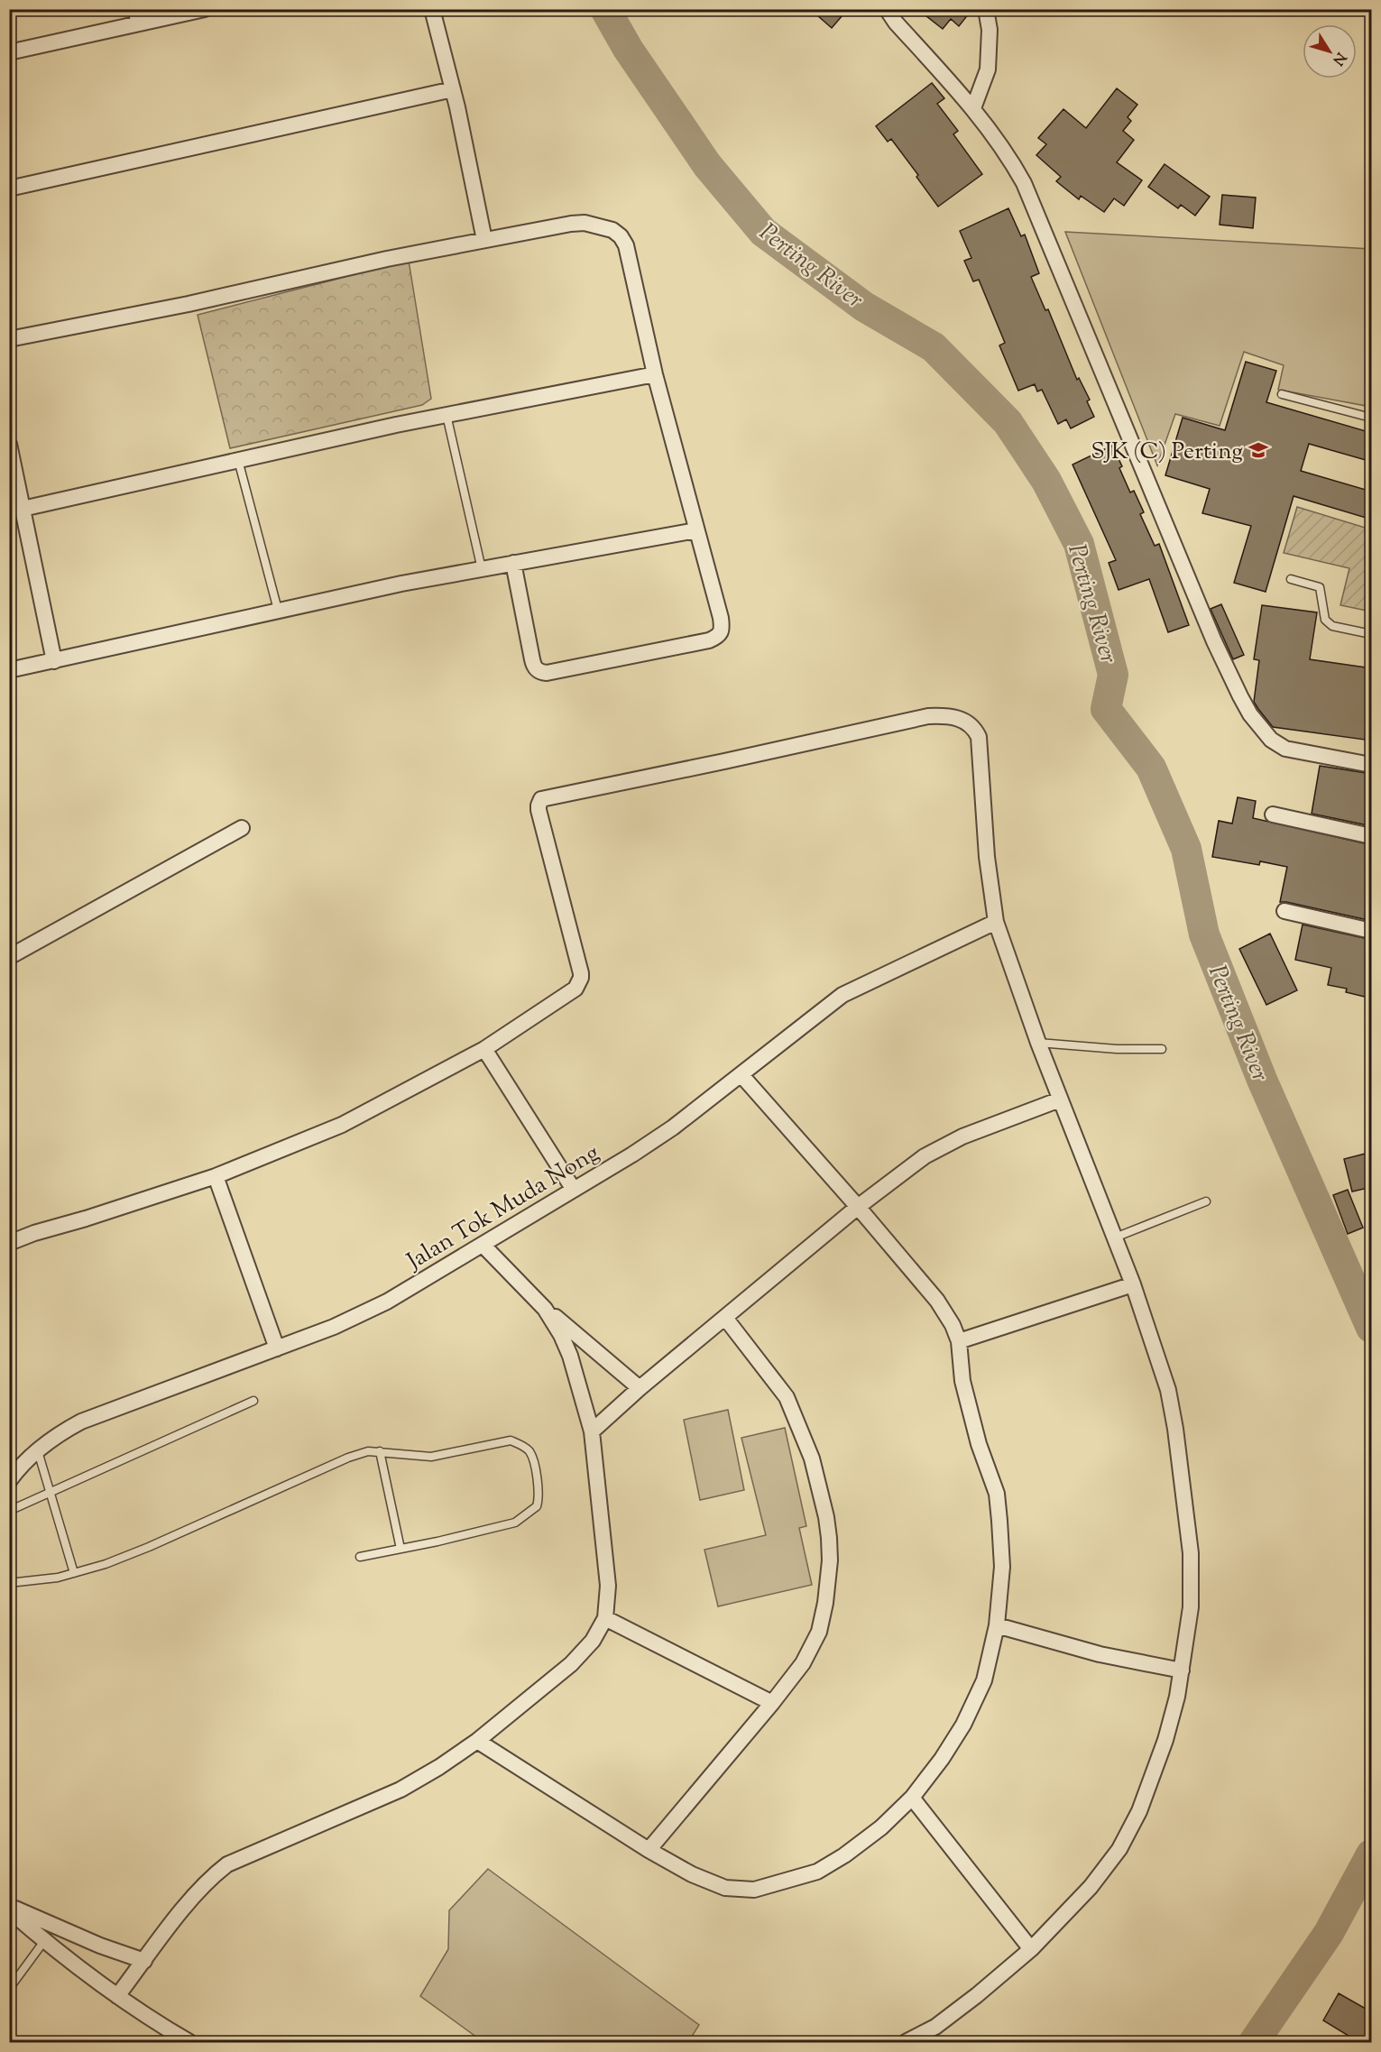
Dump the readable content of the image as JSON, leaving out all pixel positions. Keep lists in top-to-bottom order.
{
  "streets": {
    "street": ["Jalan Tok Muda Nong"]
  },
  "water": ["Perting River"],
  "places": {
    "school or university": ["SJK (C) Perting"]
  },
  "north": "bottom right"
}
